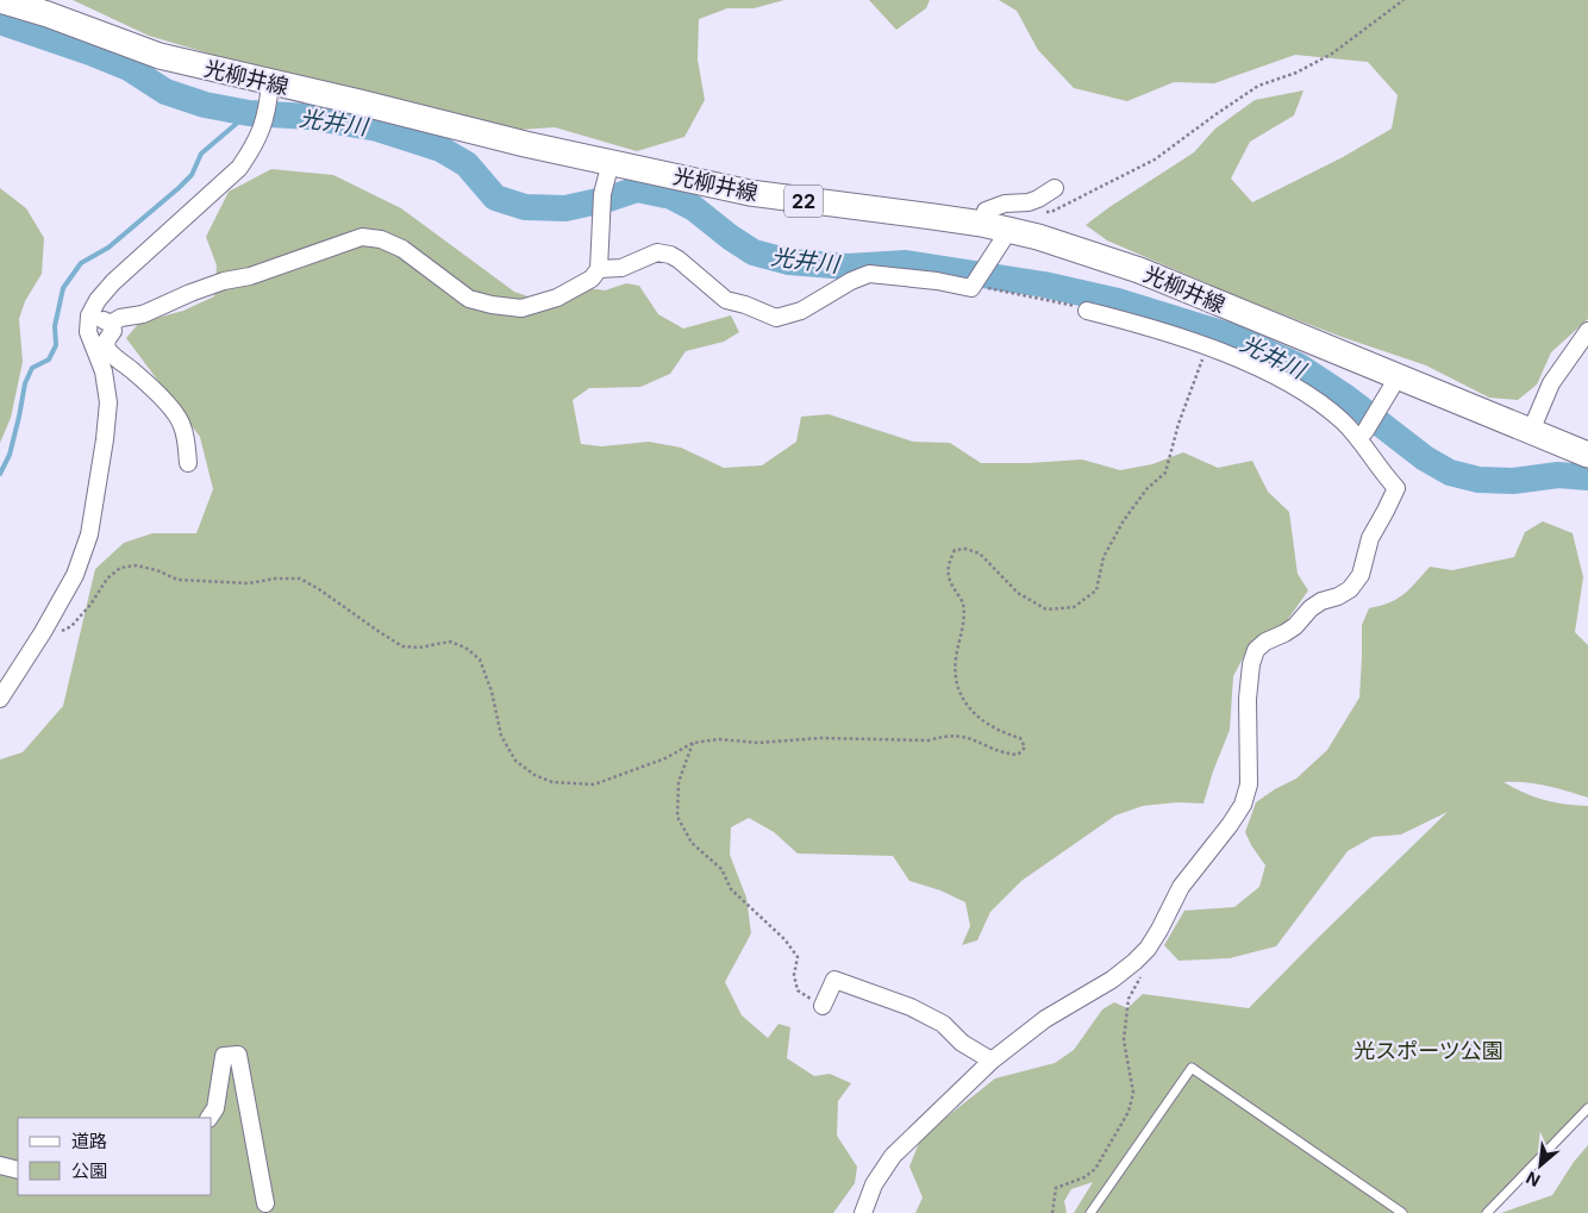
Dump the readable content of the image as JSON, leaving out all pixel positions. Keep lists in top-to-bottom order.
{
  "streets": {
    "main road": ["光柳井線", "22"]
  },
  "water": ["光井川"],
  "parks": ["光スポーツ公園"],
  "legend": ["道路", "公園"],
  "north": "bottom left"
}
